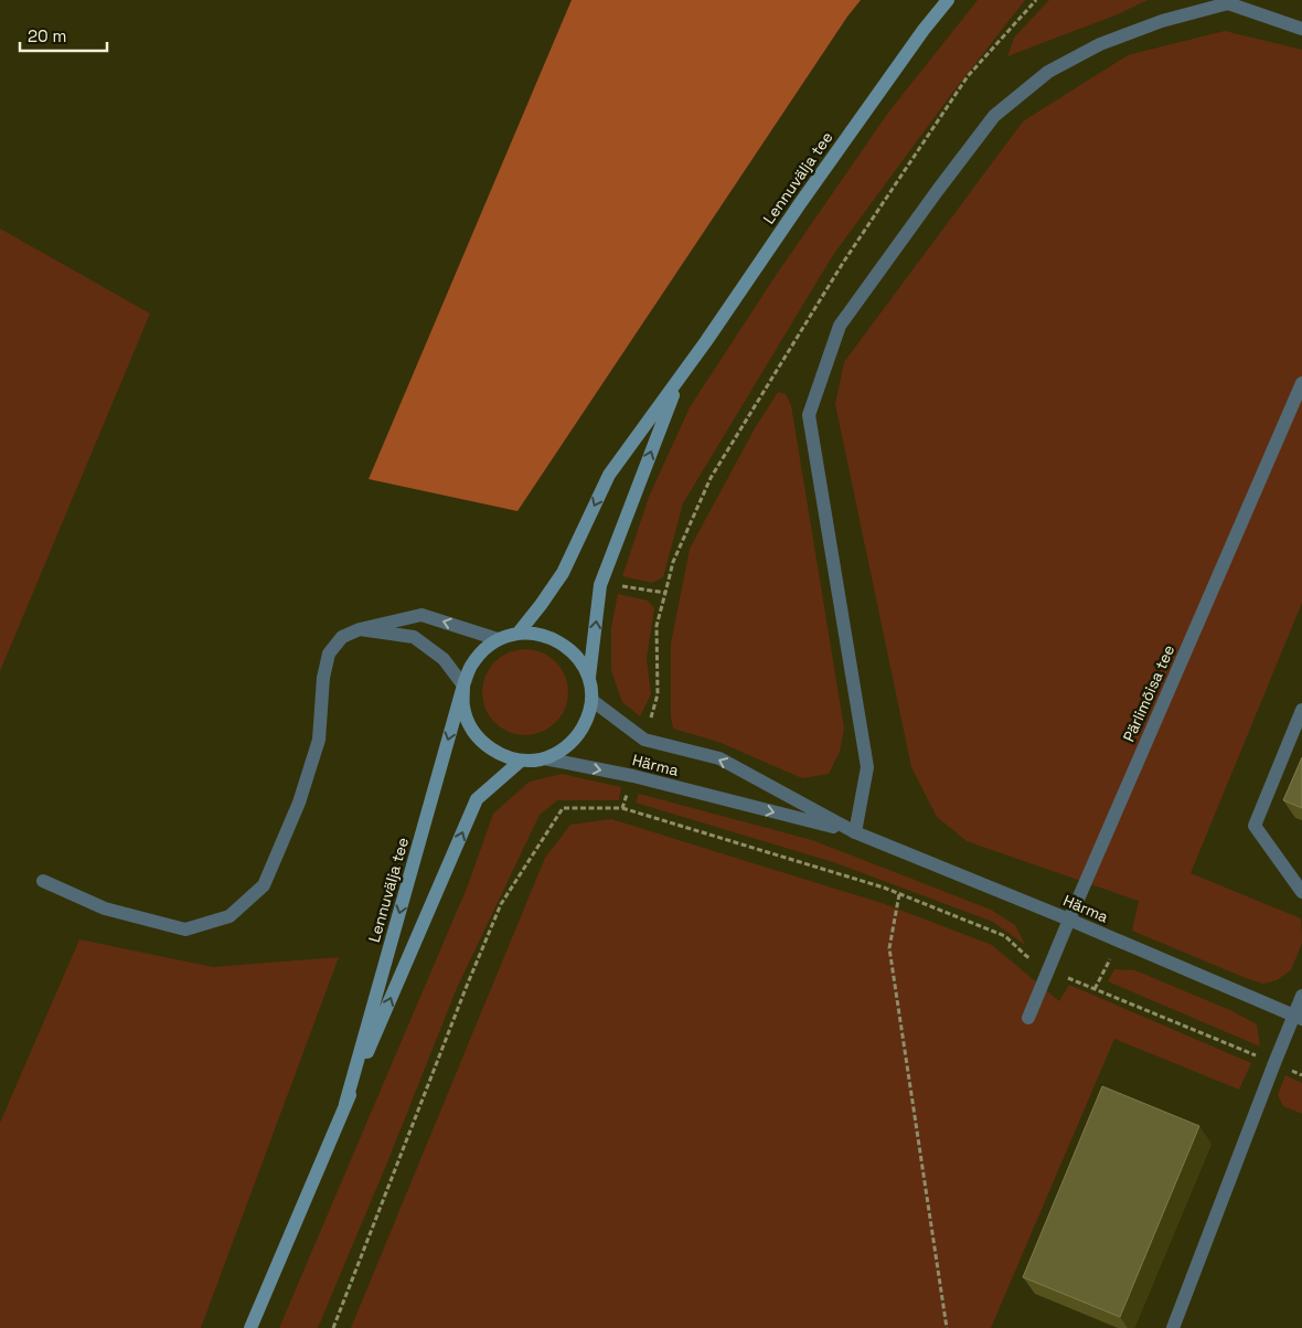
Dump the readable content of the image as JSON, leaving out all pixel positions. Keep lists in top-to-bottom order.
{
  "streets": {
    "main road": ["Lennuvälja tee"],
    "street": ["Pärlimõisa tee", "Härma"]
  },
  "crossings": [
    ["Lennuvälja tee", "Härma"],
    ["Pärlimõisa tee", "Härma"]
  ],
  "scale_bar": "20 m"
}
